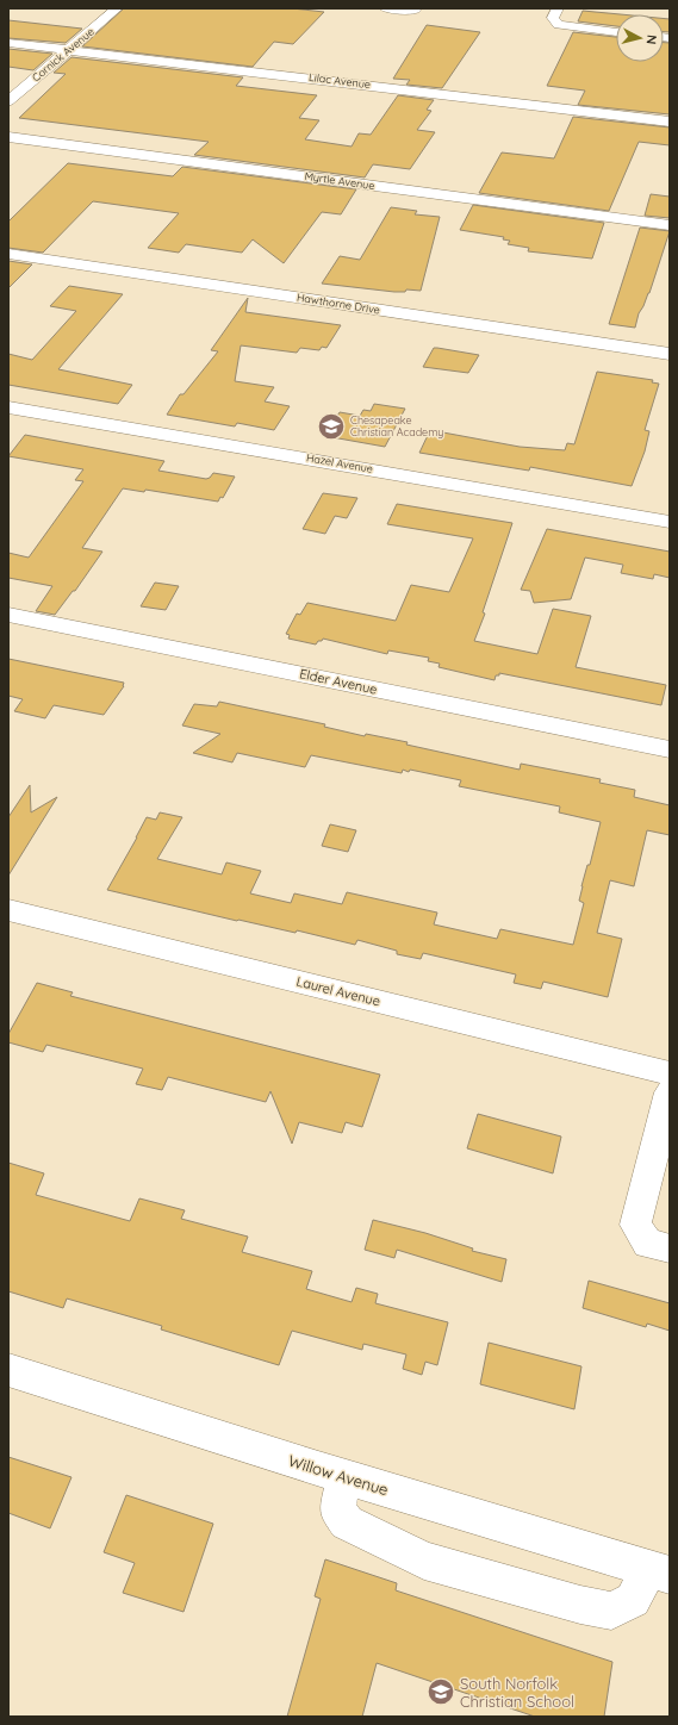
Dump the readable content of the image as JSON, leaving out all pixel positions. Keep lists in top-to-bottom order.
{
  "streets": {
    "street": [
      "Cornick Avenue",
      "Lilac Avenue",
      "Myrtle Avenue",
      "Hawthorne Drive",
      "Hazel Avenue",
      "Elder Avenue",
      "Laurel Avenue",
      "Willow Avenue"
    ]
  },
  "crossings": [
    ["Cornick Avenue", "Lilac Avenue"]
  ],
  "places": {
    "school or university": ["Chesapeake Christian Academy", "South Norfolk Christian School"]
  },
  "north": "right"
}
